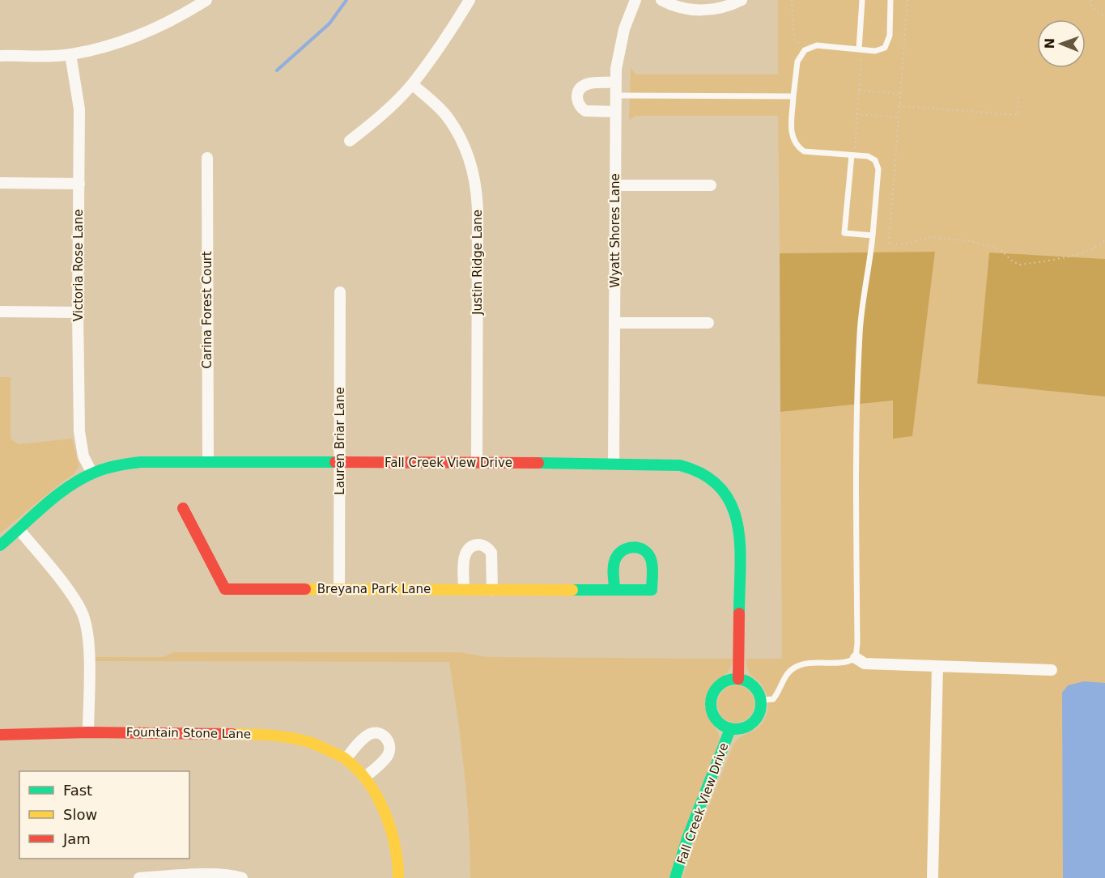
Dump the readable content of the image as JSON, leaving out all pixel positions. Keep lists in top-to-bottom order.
{
  "streets": {
    "street": [
      "Wyatt Shores Lane",
      "Justin Ridge Lane",
      "Victoria Rose Lane",
      "Carina Forest Court",
      "Lauren Briar Lane",
      "Fall Creek View Drive",
      "Breyana Park Lane",
      "Fountain Stone Lane"
    ]
  },
  "crossings": [
    ["Wyatt Shores Lane", "Fall Creek View Drive"],
    ["Justin Ridge Lane", "Fall Creek View Drive"],
    ["Victoria Rose Lane", "Fall Creek View Drive"],
    ["Carina Forest Court", "Fall Creek View Drive"],
    ["Lauren Briar Lane", "Fall Creek View Drive"],
    ["Lauren Briar Lane", "Breyana Park Lane"]
  ],
  "legend": ["Fast", "Slow", "Jam"],
  "north": "left"
}
